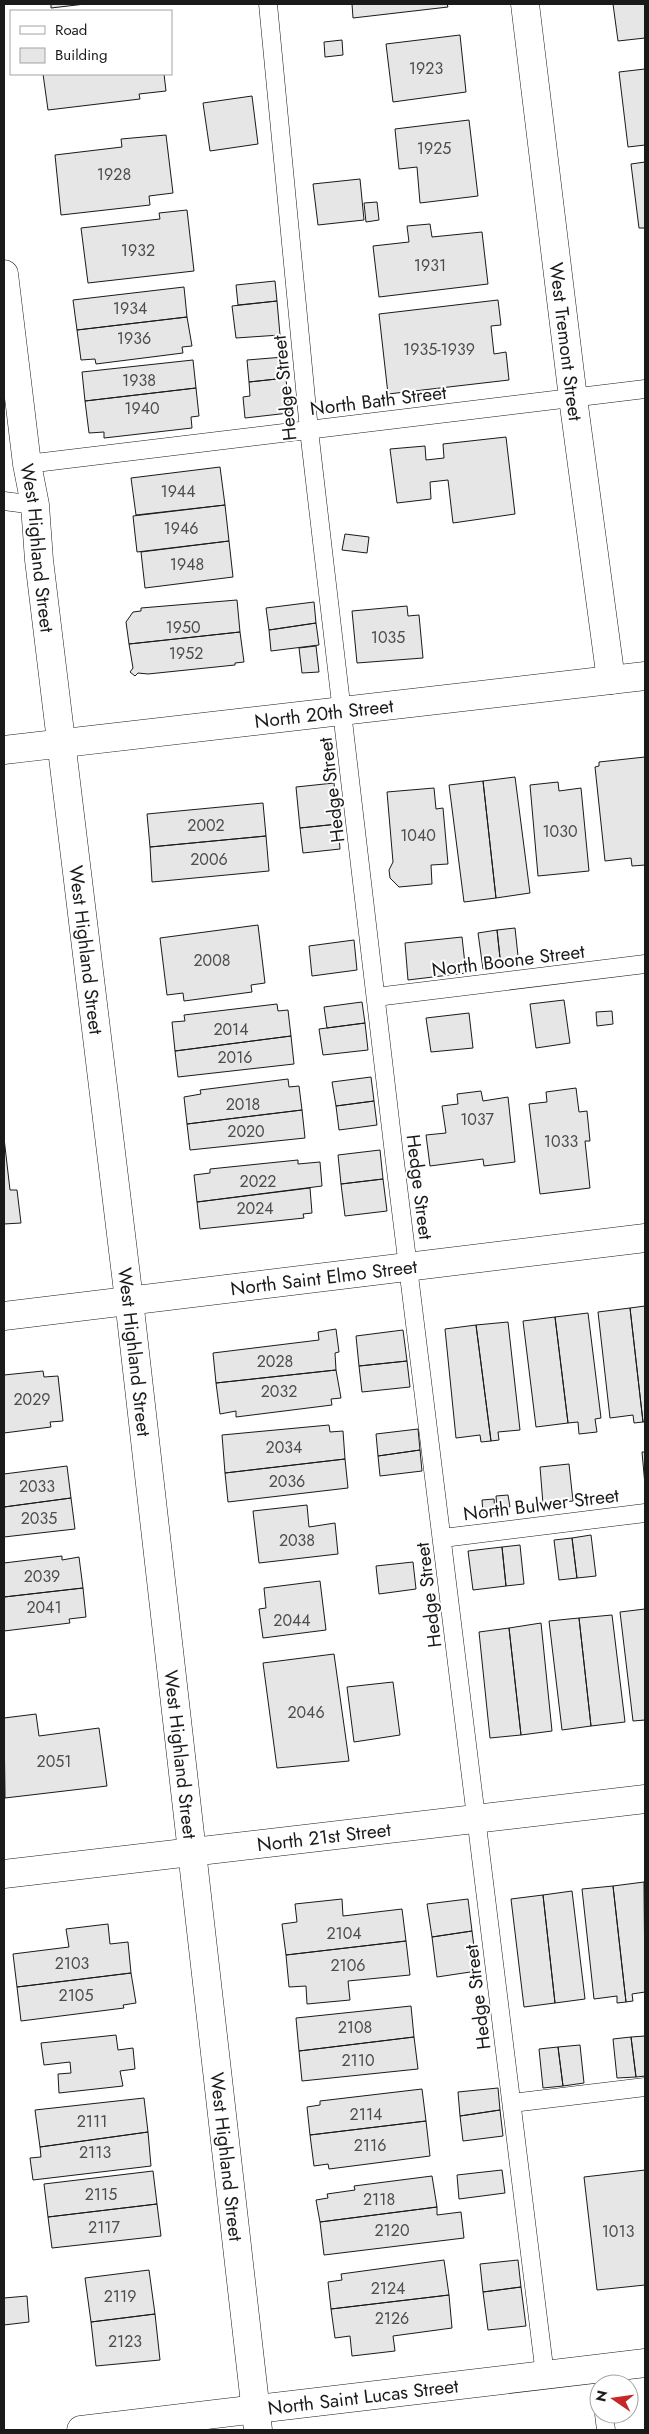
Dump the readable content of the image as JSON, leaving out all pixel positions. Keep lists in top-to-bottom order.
{
  "streets": {
    "street": [
      "West Tremont Street",
      "West Highland Street",
      "North 20th Street",
      "North Saint Elmo Street",
      "North 21st Street",
      "North Saint Lucas Street"
    ],
    "lane": [
      "Hedge Street",
      "North Bath Street",
      "North Boone Street",
      "North Bulwer Street"
    ]
  },
  "crossings": [
    ["West Tremont Street", "North Bath Street"],
    ["West Tremont Street", "North 20th Street"],
    ["Hedge Street", "North Bath Street"],
    ["Hedge Street", "North 20th Street"],
    ["Hedge Street", "North Boone Street"],
    ["Hedge Street", "North Saint Elmo Street"],
    ["Hedge Street", "North Bulwer Street"],
    ["Hedge Street", "North 21st Street"],
    ["Hedge Street", "North Saint Lucas Street"],
    ["North Bath Street", "West Highland Street"],
    ["West Highland Street", "North 20th Street"],
    ["West Highland Street", "North Saint Elmo Street"],
    ["West Highland Street", "North 21st Street"],
    ["West Highland Street", "North Saint Lucas Street"]
  ],
  "house_numbers": [
    "1923",
    "1925",
    "1928",
    "1932",
    "1931",
    "1934",
    "1936",
    "1935-1939",
    "1938",
    "1940",
    "1944",
    "1946",
    "1948",
    "1950",
    "1035",
    "1952",
    "2002",
    "1030",
    "1040",
    "2006",
    "2008",
    "2014",
    "2016",
    "2018",
    "1037",
    "2020",
    "1033",
    "2022",
    "2024",
    "2028",
    "2032",
    "2029",
    "2034",
    "2036",
    "2033",
    "2035",
    "2038",
    "2039",
    "2041",
    "2044",
    "2046",
    "2051",
    "2104",
    "2103",
    "2106",
    "2105",
    "2108",
    "2110",
    "2114",
    "2111",
    "2116",
    "2113",
    "2115",
    "2118",
    "2117",
    "2120",
    "1013",
    "2124",
    "2119",
    "2126",
    "2123"
  ],
  "legend": ["Road", "Building"],
  "north": "left"
}
